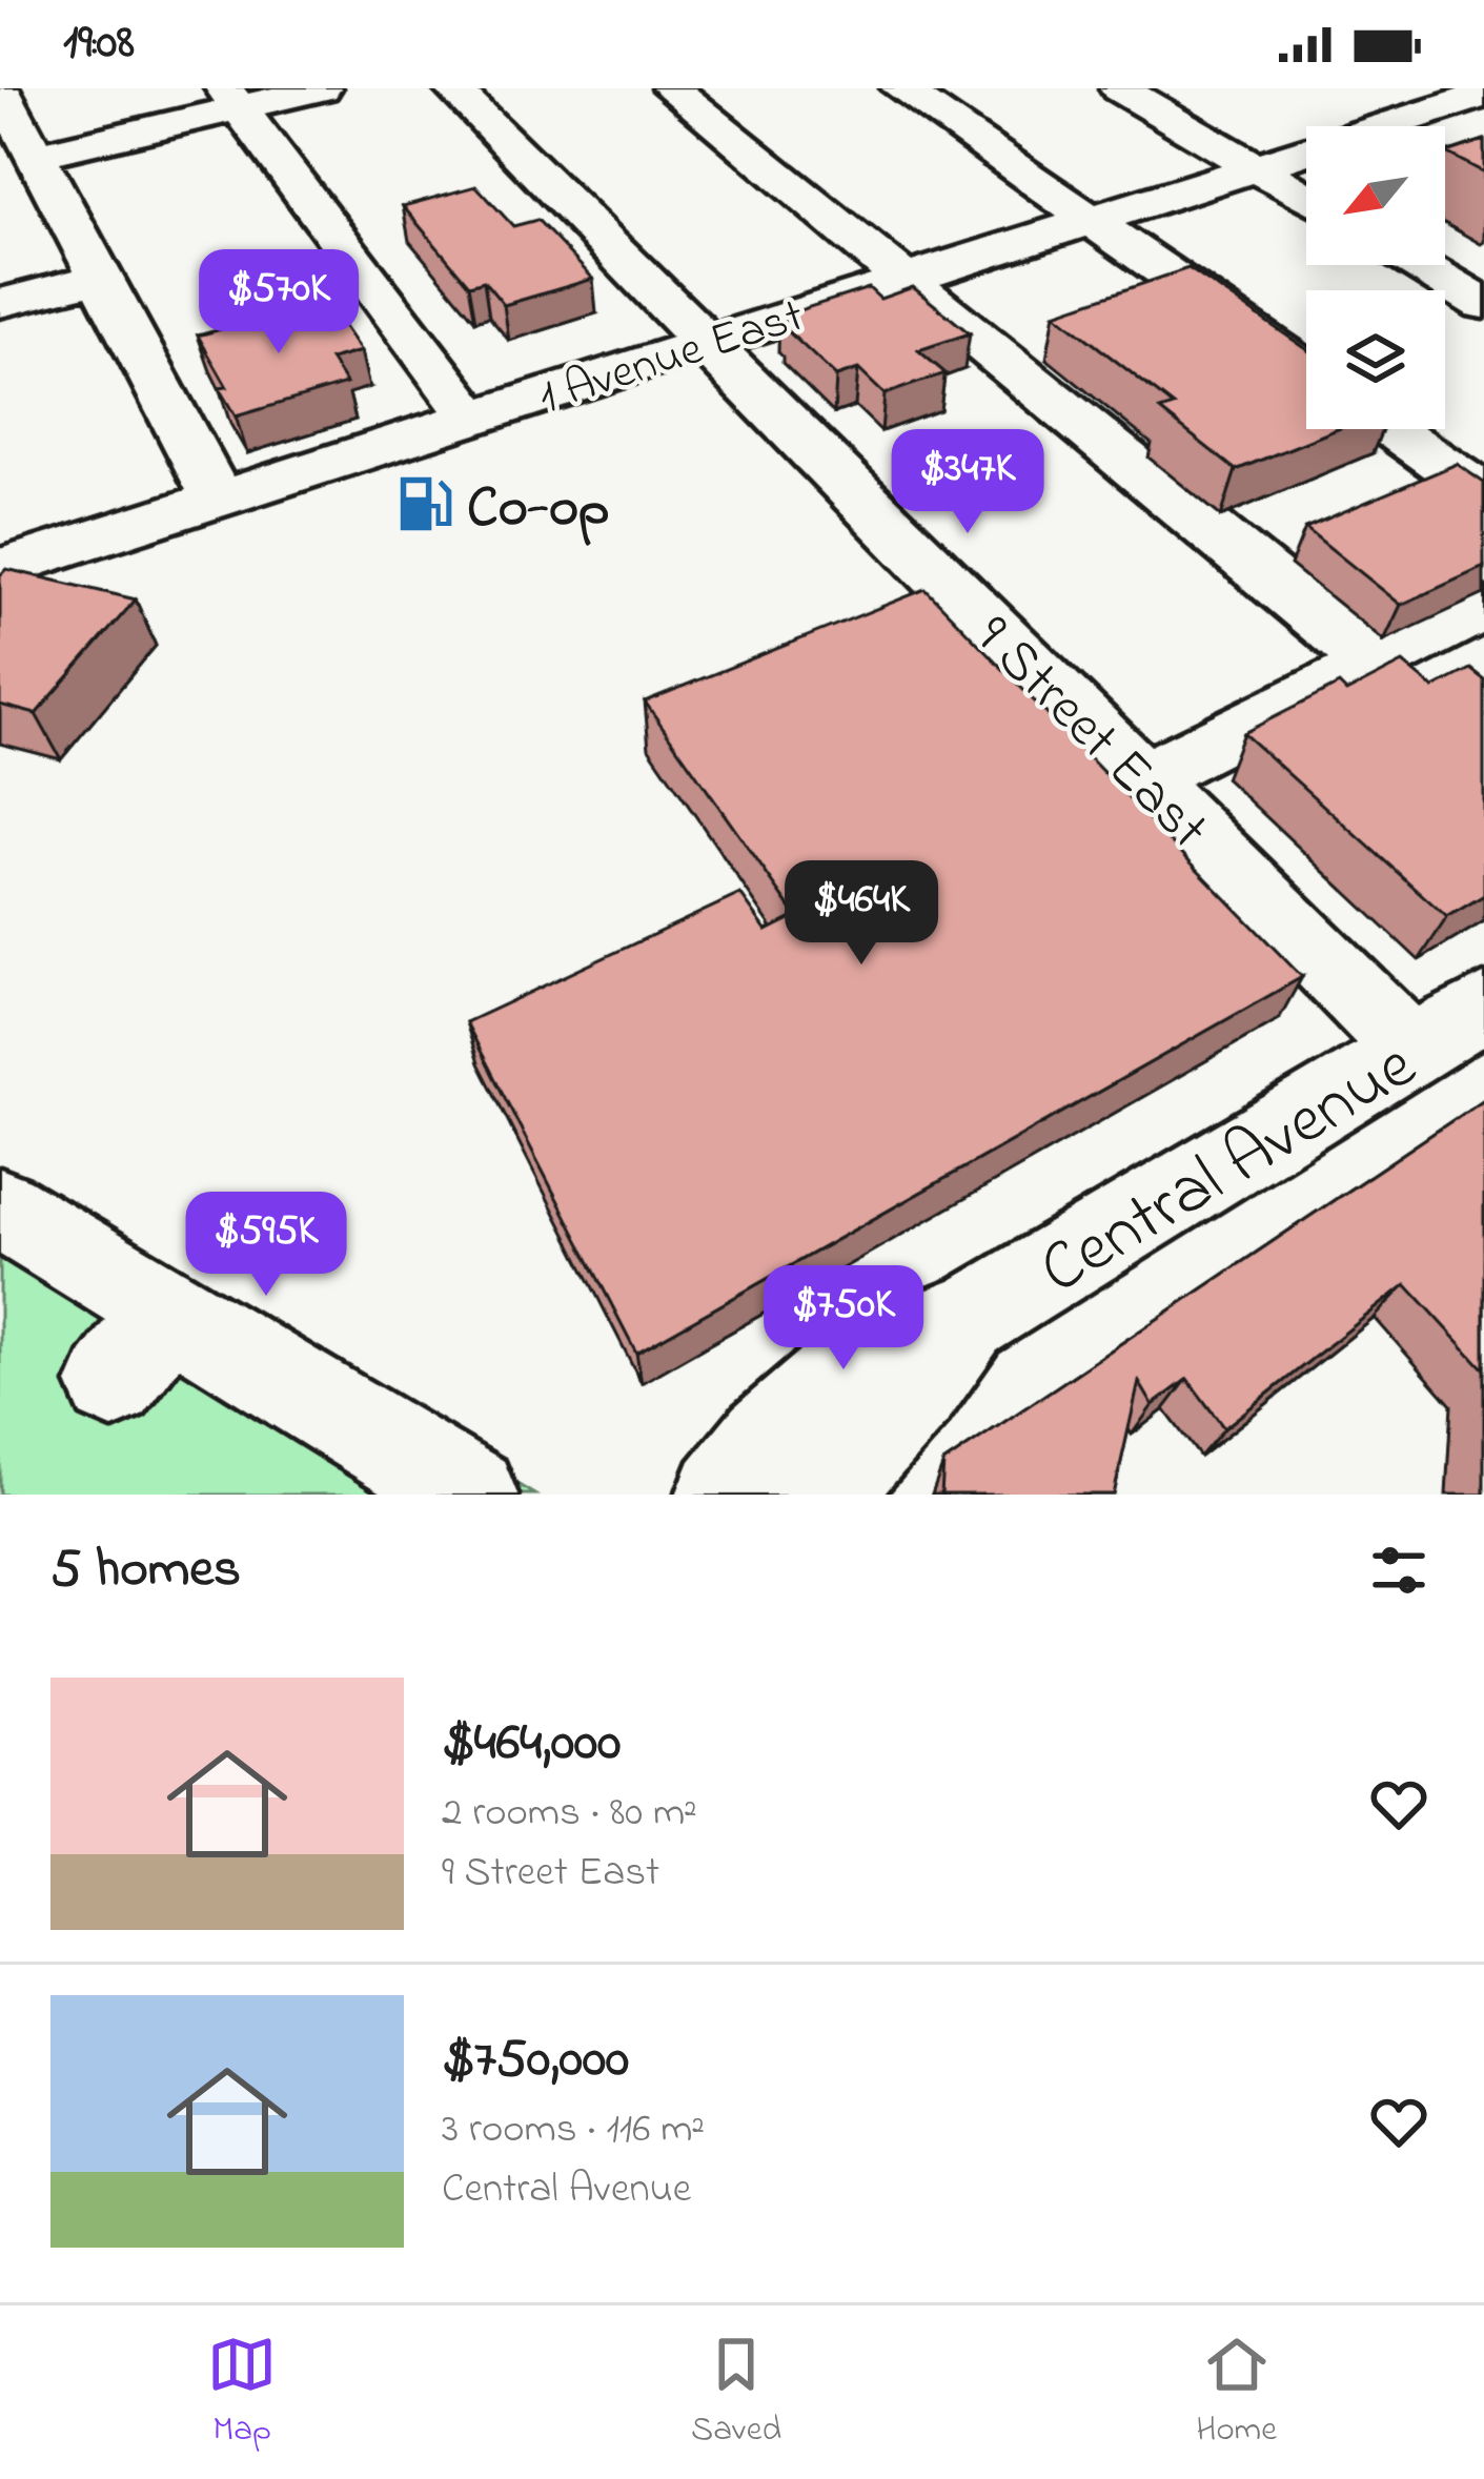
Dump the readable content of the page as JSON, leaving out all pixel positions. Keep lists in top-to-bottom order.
{
  "streets": {
    "street": ["1 Avenue East", "9 Street East", "Central Avenue"]
  },
  "crossings": [
    ["1 Avenue East", "9 Street East"],
    ["9 Street East", "Central Avenue"]
  ],
  "places": {
    "fuel station": ["Co-op"]
  },
  "north": "bottom left",
  "page": {
    "status": "19:08",
    "price": [
      "$570K",
      "$347K",
      "$464K",
      "$595K",
      "$750K"
    ],
    "heading": "5 homes",
    "list": [
      {
        "name": "$464,000",
        "note": "2 rooms · 80 m² · 9 Street East"
      },
      {
        "name": "$750,000",
        "note": "3 rooms · 116 m² · Central Avenue"
      }
    ],
    "tabs": ["Map", "Saved", "Home"]
  }
}
